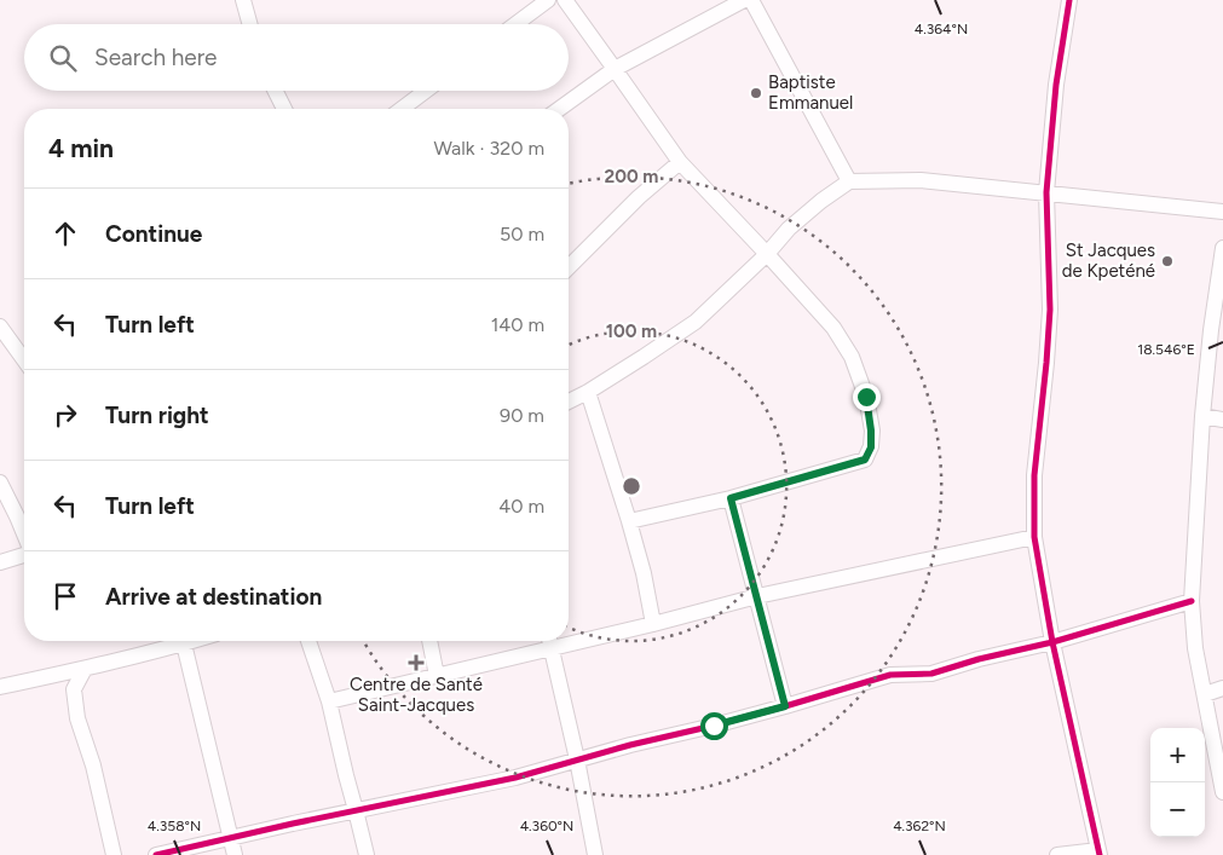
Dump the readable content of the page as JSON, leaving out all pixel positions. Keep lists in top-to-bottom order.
{
  "places": {
    "other": ["Baptiste Emmanuel", "St Jacques de Kpeténé"],
    "health": ["Centre de Santé Saint-Jacques"]
  },
  "page": {
    "search": "Search here",
    "heading": ["4 min", "Walk · 320 m"],
    "list": [
      ["Continue", "50 m"],
      ["Turn left", "140 m"],
      ["Turn right", "90 m"],
      ["Turn left", "40 m"],
      "Arrive at destination"
    ],
    "map_buttons": ["+", "−"]
  },
  "coordinates": [
    "4.364°N",
    "18.546°E",
    "4.358°N",
    "4.360°N",
    "4.362°N"
  ],
  "rings": ["200 m", "100 m"]
}
